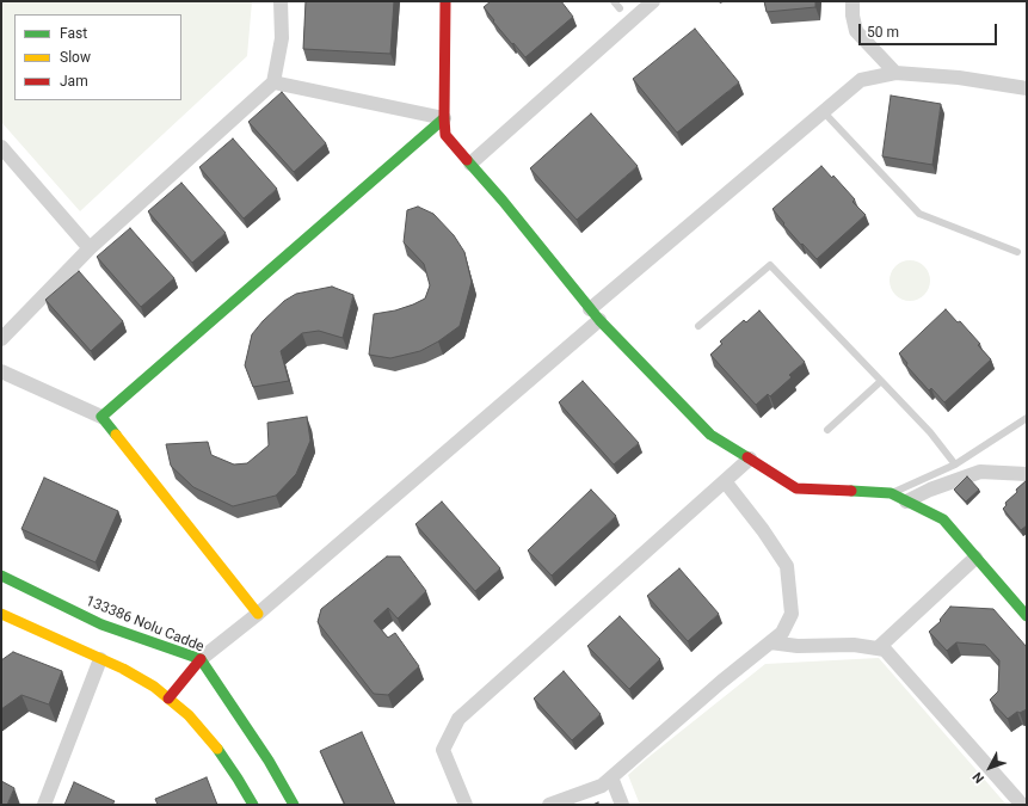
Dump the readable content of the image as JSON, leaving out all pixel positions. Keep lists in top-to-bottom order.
{
  "streets": {
    "street": ["133386 Nolu Cadde"]
  },
  "legend": ["Fast", "Slow", "Jam"],
  "scale_bar": "50 m",
  "north": "bottom left"
}
